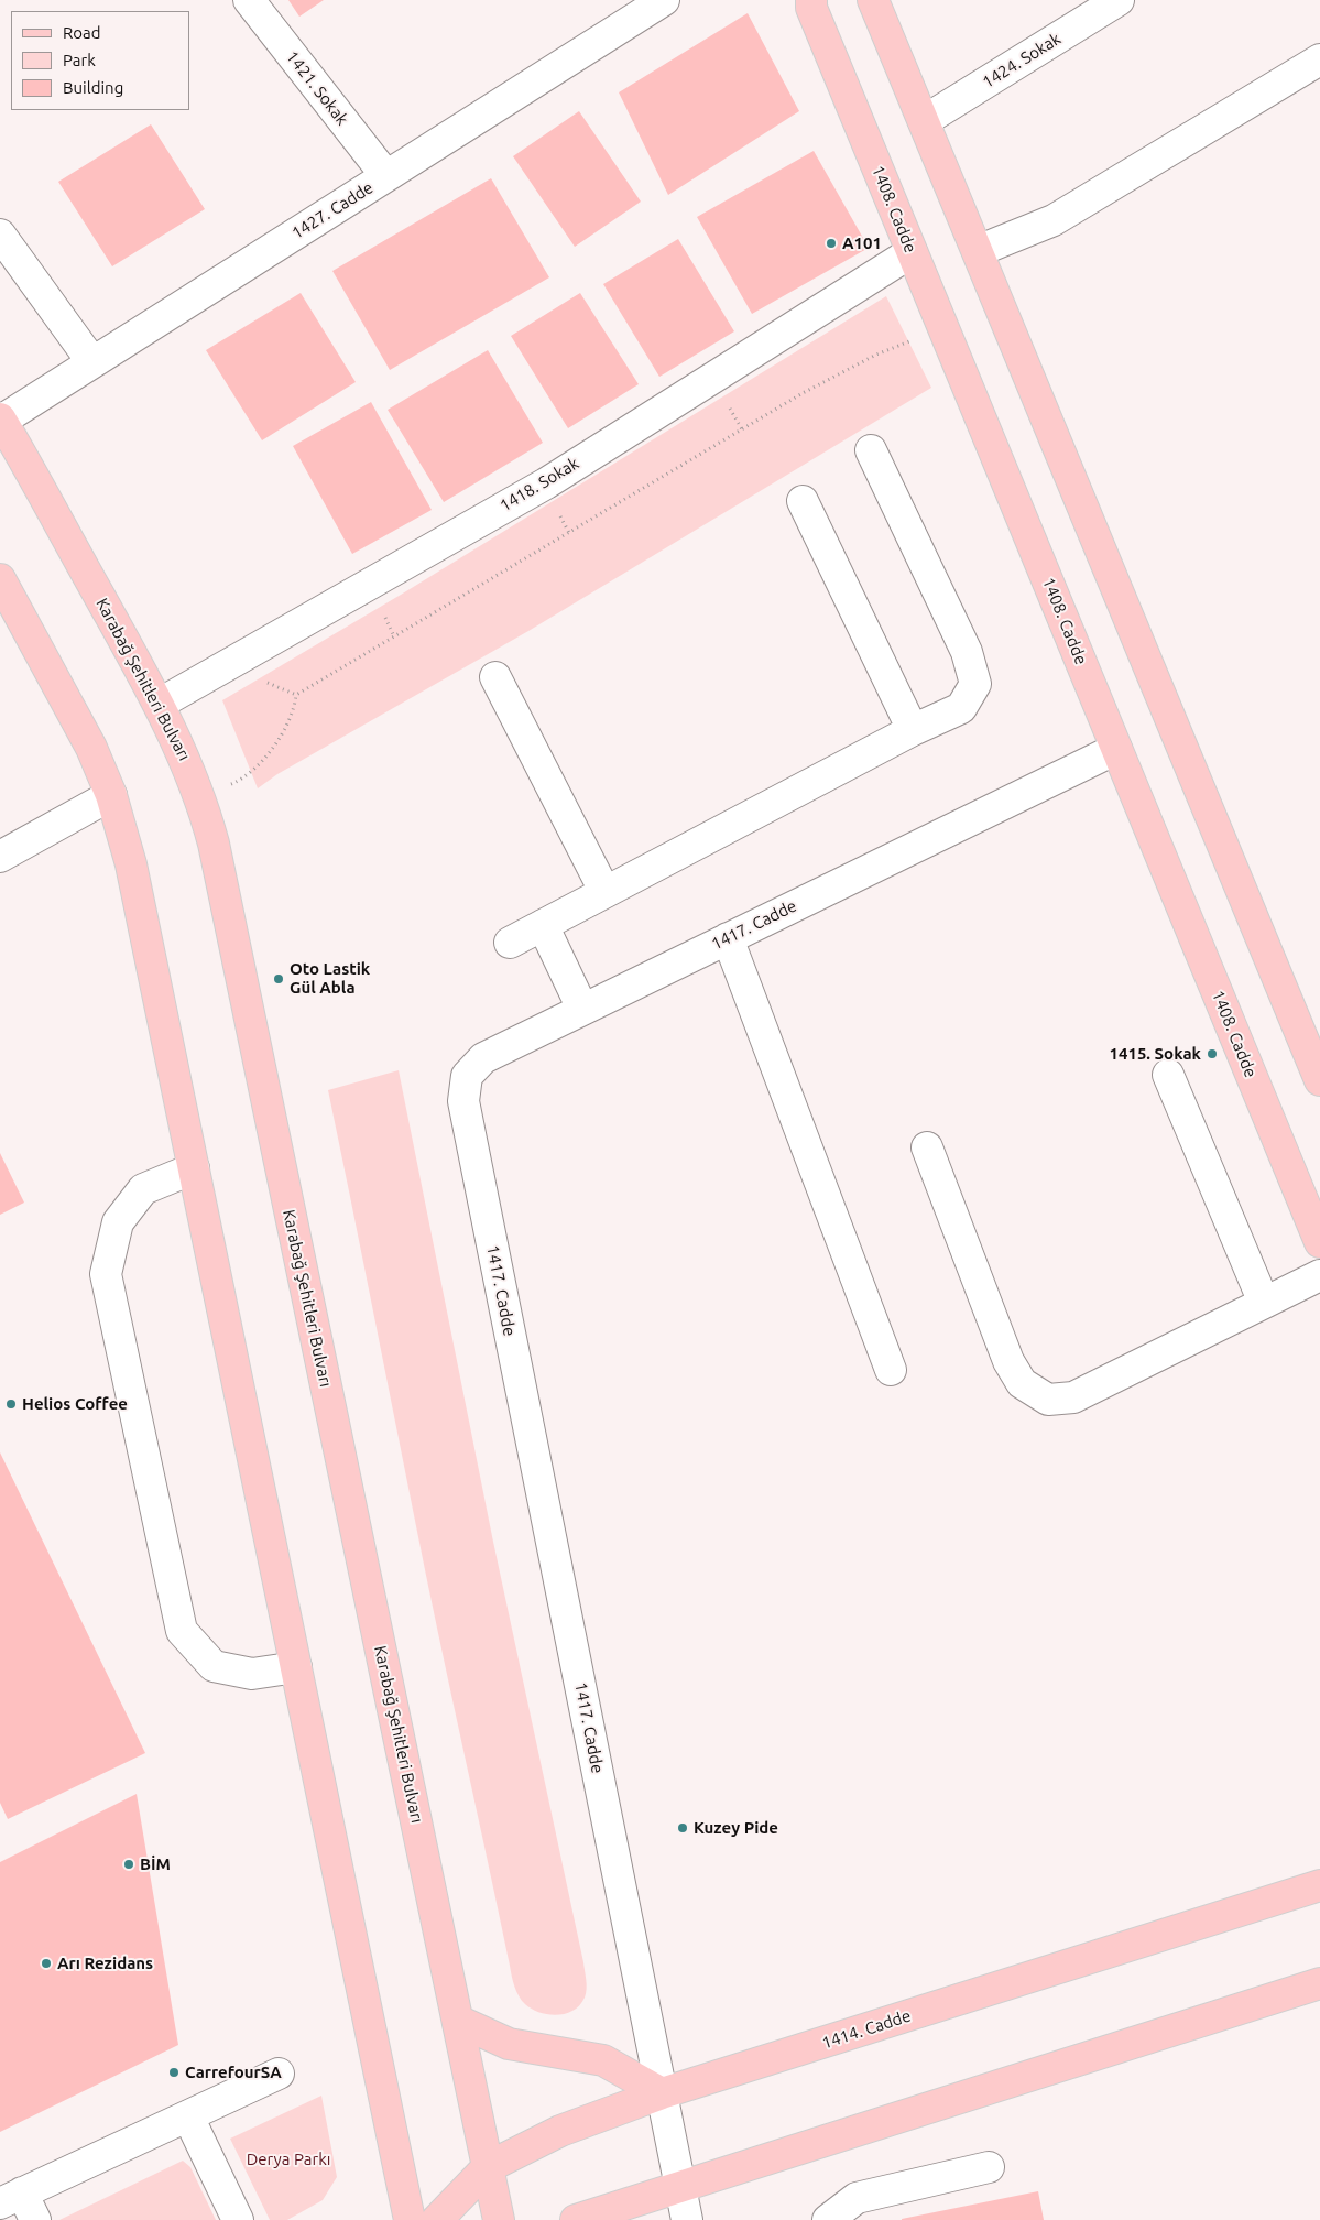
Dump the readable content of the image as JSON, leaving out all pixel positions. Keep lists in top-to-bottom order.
{
  "streets": {
    "main road": ["1408. Cadde", "Karabağ Şehitleri Bulvarı", "1414. Cadde"],
    "street": [
      "1424. Sokak",
      "1421. Sokak",
      "1427. Cadde",
      "1418. Sokak",
      "1417. Cadde"
    ]
  },
  "crossings": [
    ["1421. Sokak", "1427. Cadde"],
    ["1408. Cadde", "1418. Sokak"],
    ["1408. Cadde", "1417. Cadde"],
    ["1427. Cadde", "Karabağ Şehitleri Bulvarı"],
    ["1418. Sokak", "Karabağ Şehitleri Bulvarı"],
    ["Karabağ Şehitleri Bulvarı", "1414. Cadde"],
    ["1417. Cadde", "1414. Cadde"]
  ],
  "parks": ["Derya Parkı"],
  "places": [
    "A101",
    "Oto Lastik Gül Abla",
    "1415. Sokak",
    "Helios Coffee",
    "Kuzey Pide",
    "BİM",
    "Arı Rezidans",
    "CarrefourSA"
  ],
  "legend": ["Road", "Park", "Building"]
}
